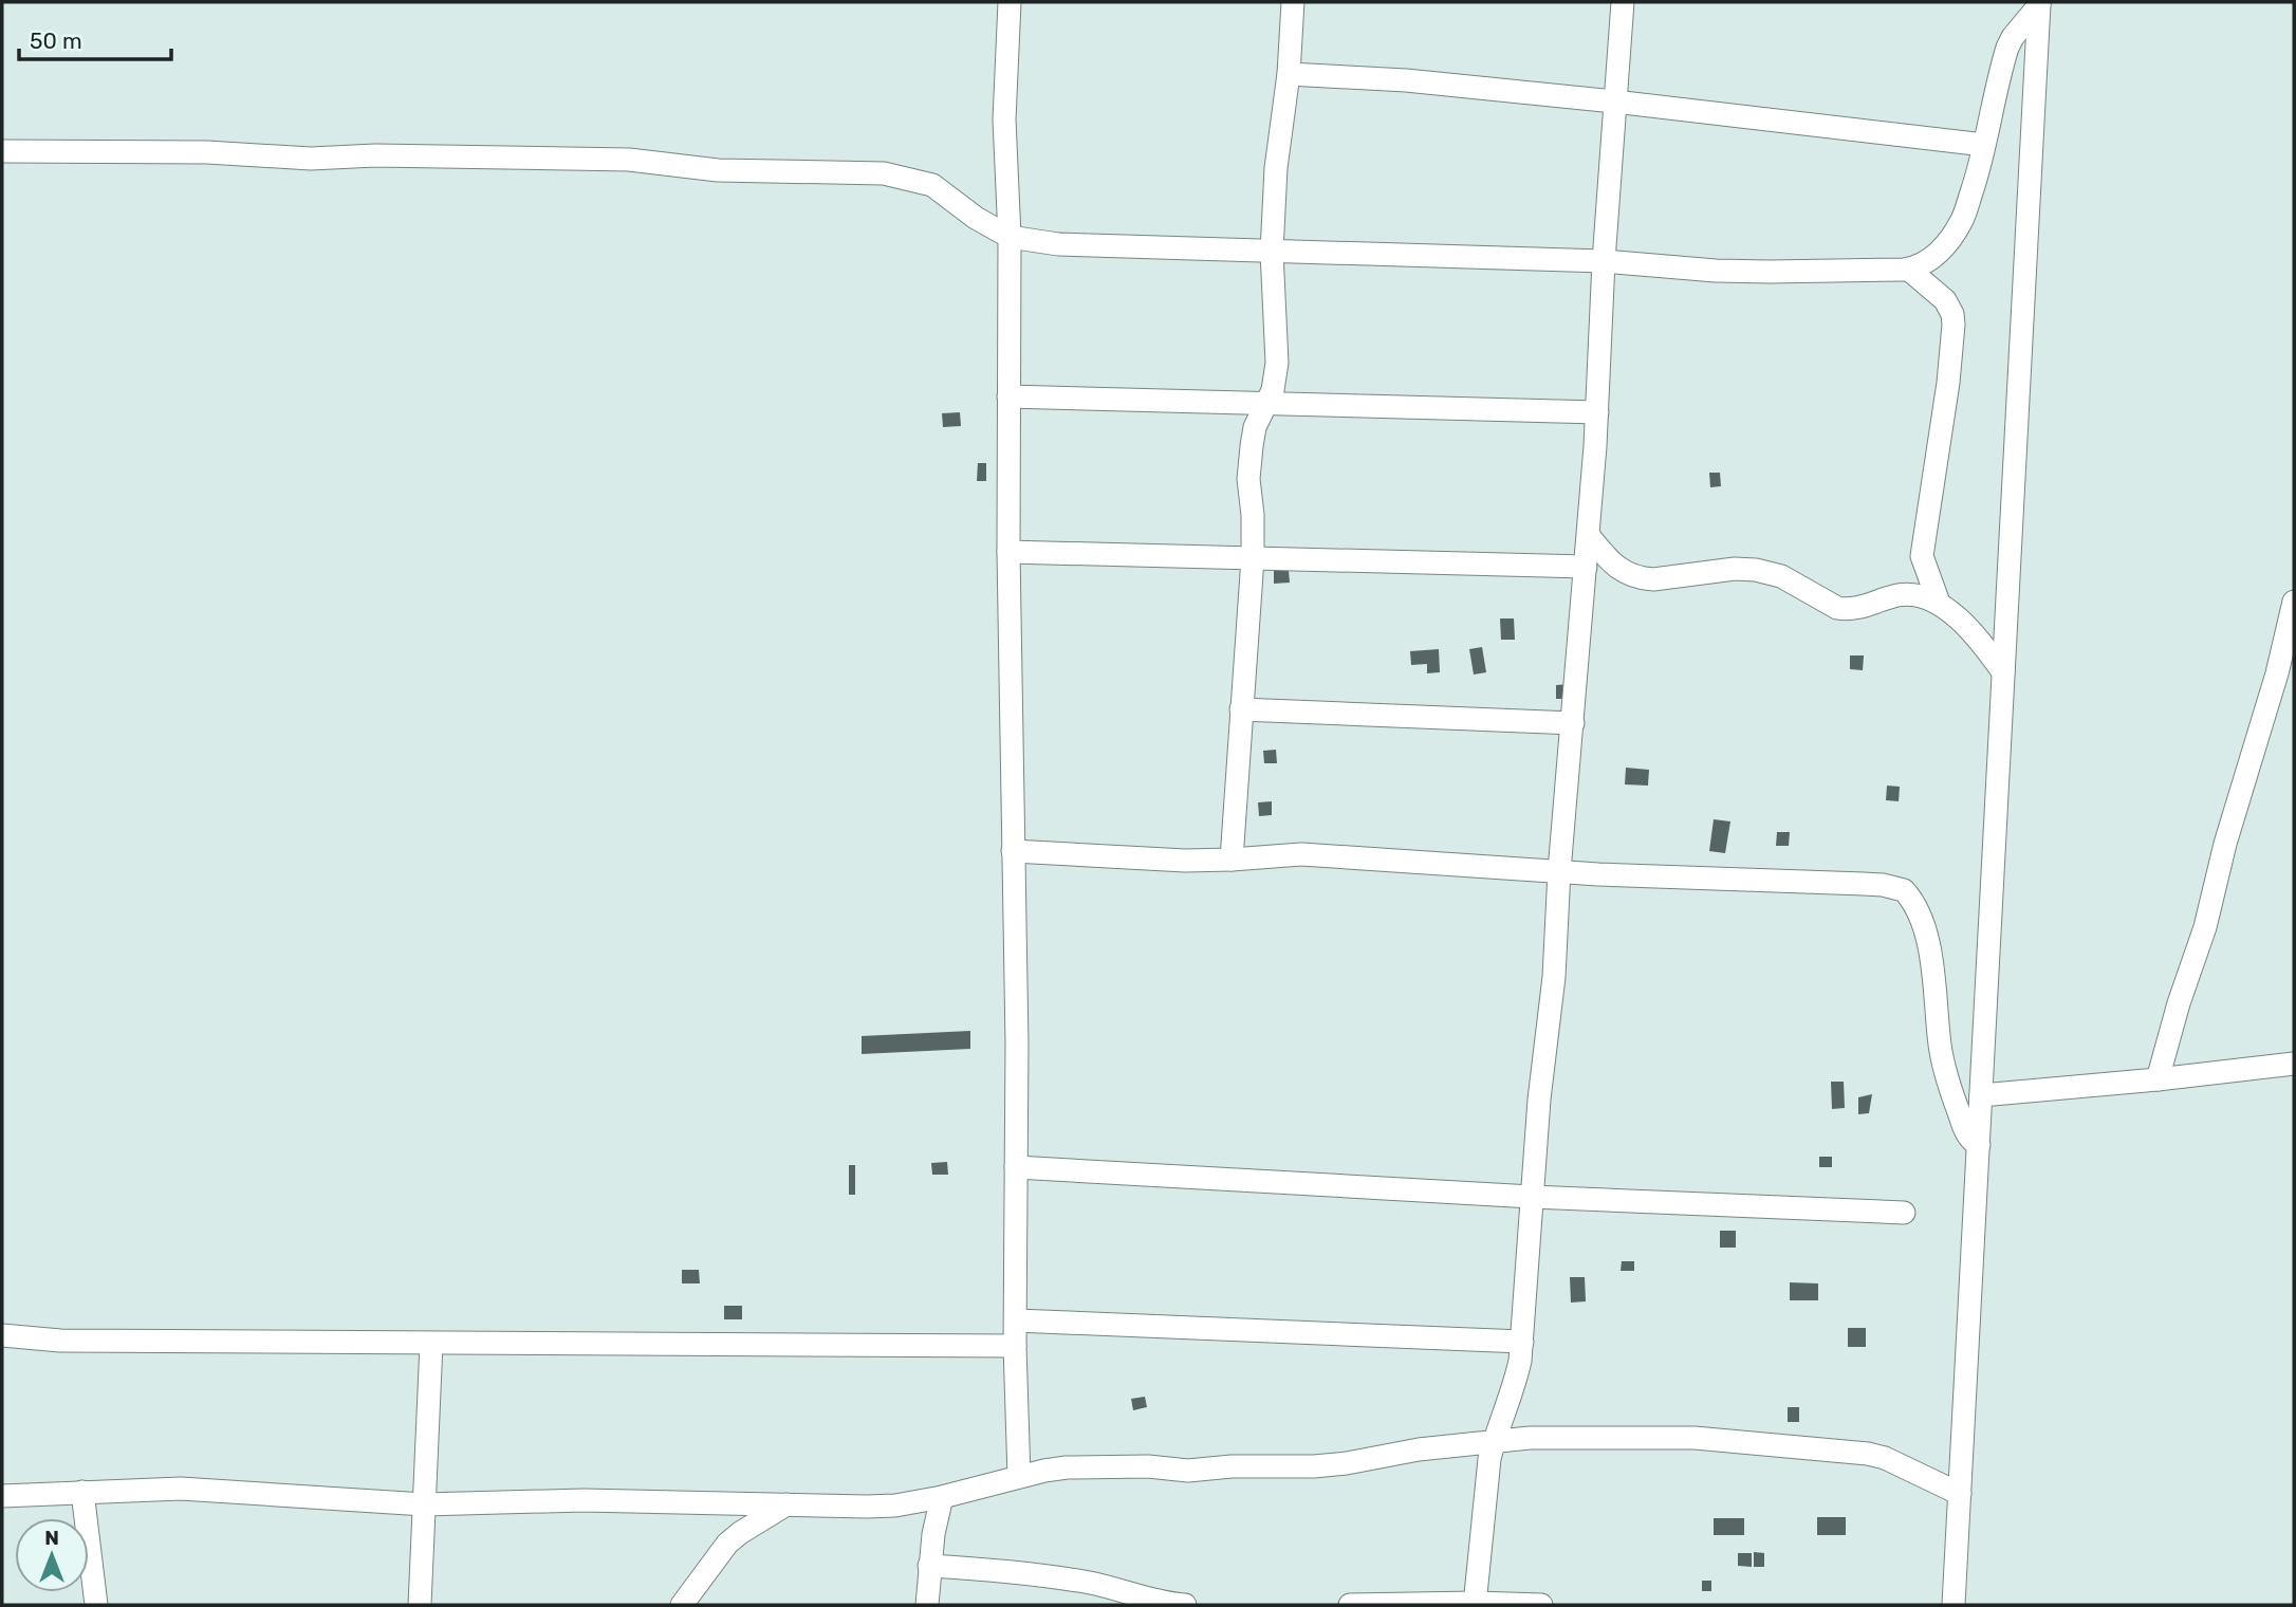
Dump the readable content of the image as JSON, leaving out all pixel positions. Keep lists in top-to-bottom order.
{
  "scale_bar": "50 m",
  "north": "top"
}
